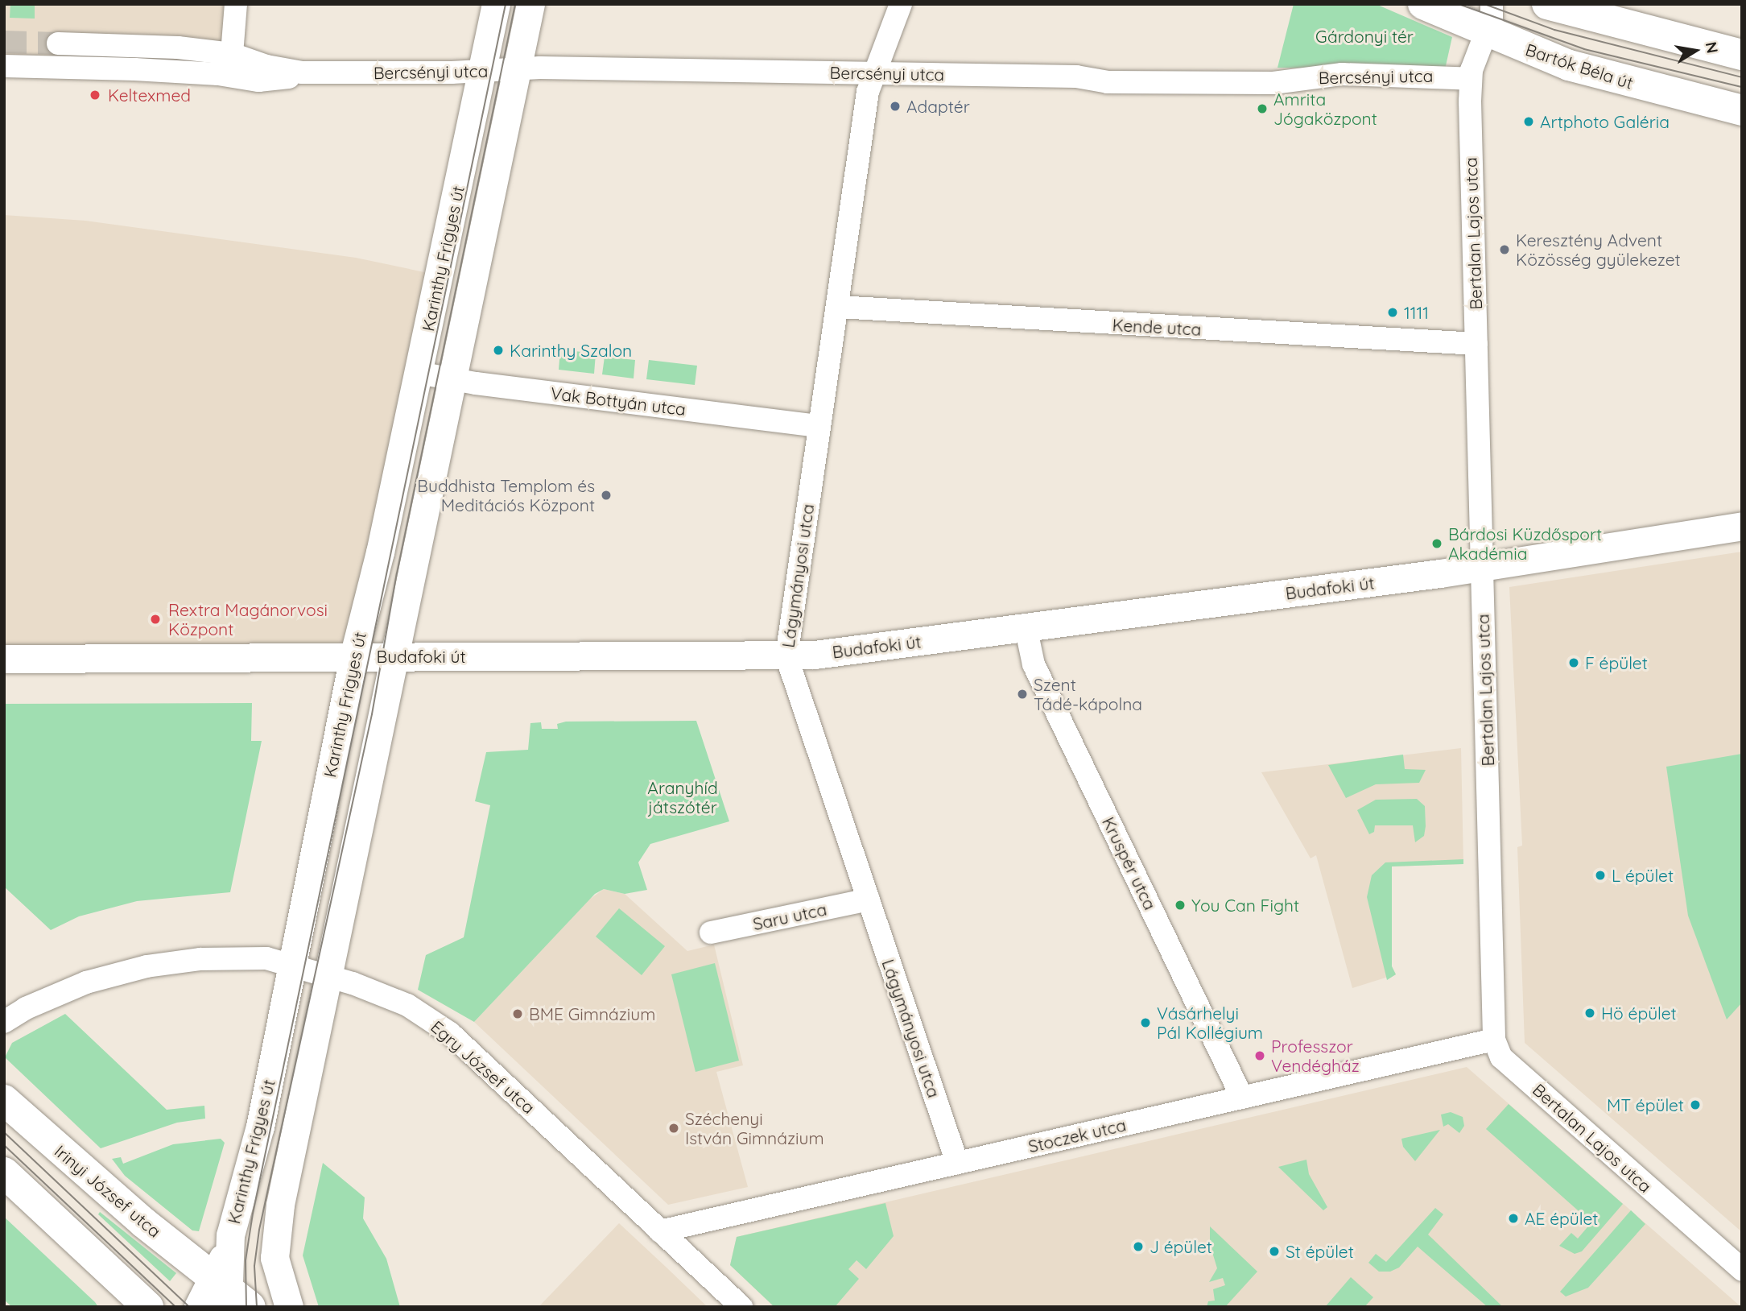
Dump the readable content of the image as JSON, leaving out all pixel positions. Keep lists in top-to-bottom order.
{
  "streets": {
    "main road": ["Bartók Béla út", "Irinyi József utca"],
    "street": [
      "Bercsényi utca",
      "Bertalan Lajos utca",
      "Karinthy Frigyes út",
      "Kende utca",
      "Vak Bottyán utca",
      "Lágymányosi utca",
      "Budafoki út",
      "Kruspér utca",
      "Saru utca",
      "Egry József utca",
      "Stoczek utca"
    ]
  },
  "crossings": [
    ["Bartók Béla út", "Bertalan Lajos utca"],
    ["Bercsényi utca", "Bertalan Lajos utca"],
    ["Bercsényi utca", "Karinthy Frigyes út"],
    ["Bercsényi utca", "Lágymányosi utca"],
    ["Bertalan Lajos utca", "Kende utca"],
    ["Bertalan Lajos utca", "Budafoki út"],
    ["Bertalan Lajos utca", "Stoczek utca"],
    ["Karinthy Frigyes út", "Vak Bottyán utca"],
    ["Karinthy Frigyes út", "Budafoki út"],
    ["Karinthy Frigyes út", "Egry József utca"],
    ["Karinthy Frigyes út", "Irinyi József utca"],
    ["Kende utca", "Lágymányosi utca"],
    ["Vak Bottyán utca", "Lágymányosi utca"],
    ["Lágymányosi utca", "Budafoki út"],
    ["Lágymányosi utca", "Saru utca"],
    ["Lágymányosi utca", "Stoczek utca"],
    ["Budafoki út", "Kruspér utca"],
    ["Kruspér utca", "Stoczek utca"],
    ["Egry József utca", "Stoczek utca"]
  ],
  "parks": ["Gárdonyi tér", "Aranyhíd játszótér"],
  "places": [
    "Keltexmed",
    "Adaptér",
    "Amrita Jógaközpont",
    "Artphoto Galéria",
    "Keresztény Advent Közösség gyülekezet",
    "1111",
    "Karinthy Szalon",
    "Buddhista Templom és Meditációs Központ",
    "Bárdosi Küzdősport Akadémia",
    "Rextra Magánorvosi Központ",
    "F épület",
    "Szent Tádé-kápolna",
    "L épület",
    "You Can Fight",
    "Hö épület",
    "BME Gimnázium",
    "Vásárhelyi Pál Kollégium",
    "Professzor Vendégház",
    "MT épület",
    "Széchenyi István Gimnázium",
    "AE épület",
    "J épület",
    "St épület"
  ],
  "north": "right"
}
